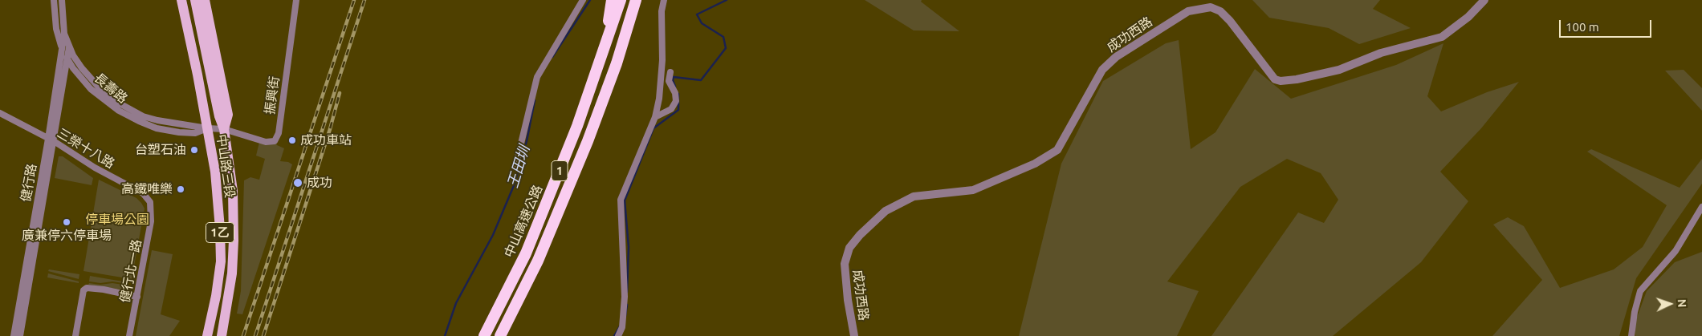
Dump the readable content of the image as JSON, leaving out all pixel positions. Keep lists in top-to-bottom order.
{
  "streets": {
    "highway": ["1", "中山高速公路"],
    "main road": ["中山路三段", "1乙"],
    "street": [
      "成功西路",
      "長壽路",
      "振興街",
      "三榮十八路",
      "健行路",
      "健行北一路"
    ]
  },
  "crossings": [
    ["長壽路", "振興街"],
    ["長壽路", "中山路三段"],
    ["長壽路", "健行路"],
    ["振興街", "中山路三段"],
    ["三榮十八路", "健行路"],
    ["三榮十八路", "健行北一路"]
  ],
  "water": ["王田圳"],
  "parks": ["停車場公園"],
  "places": [
    "成功車站",
    "台塑石油",
    "成功",
    "高鐵唯樂",
    "廣兼停六停車場"
  ],
  "scale_bar": "100 m",
  "north": "right"
}
